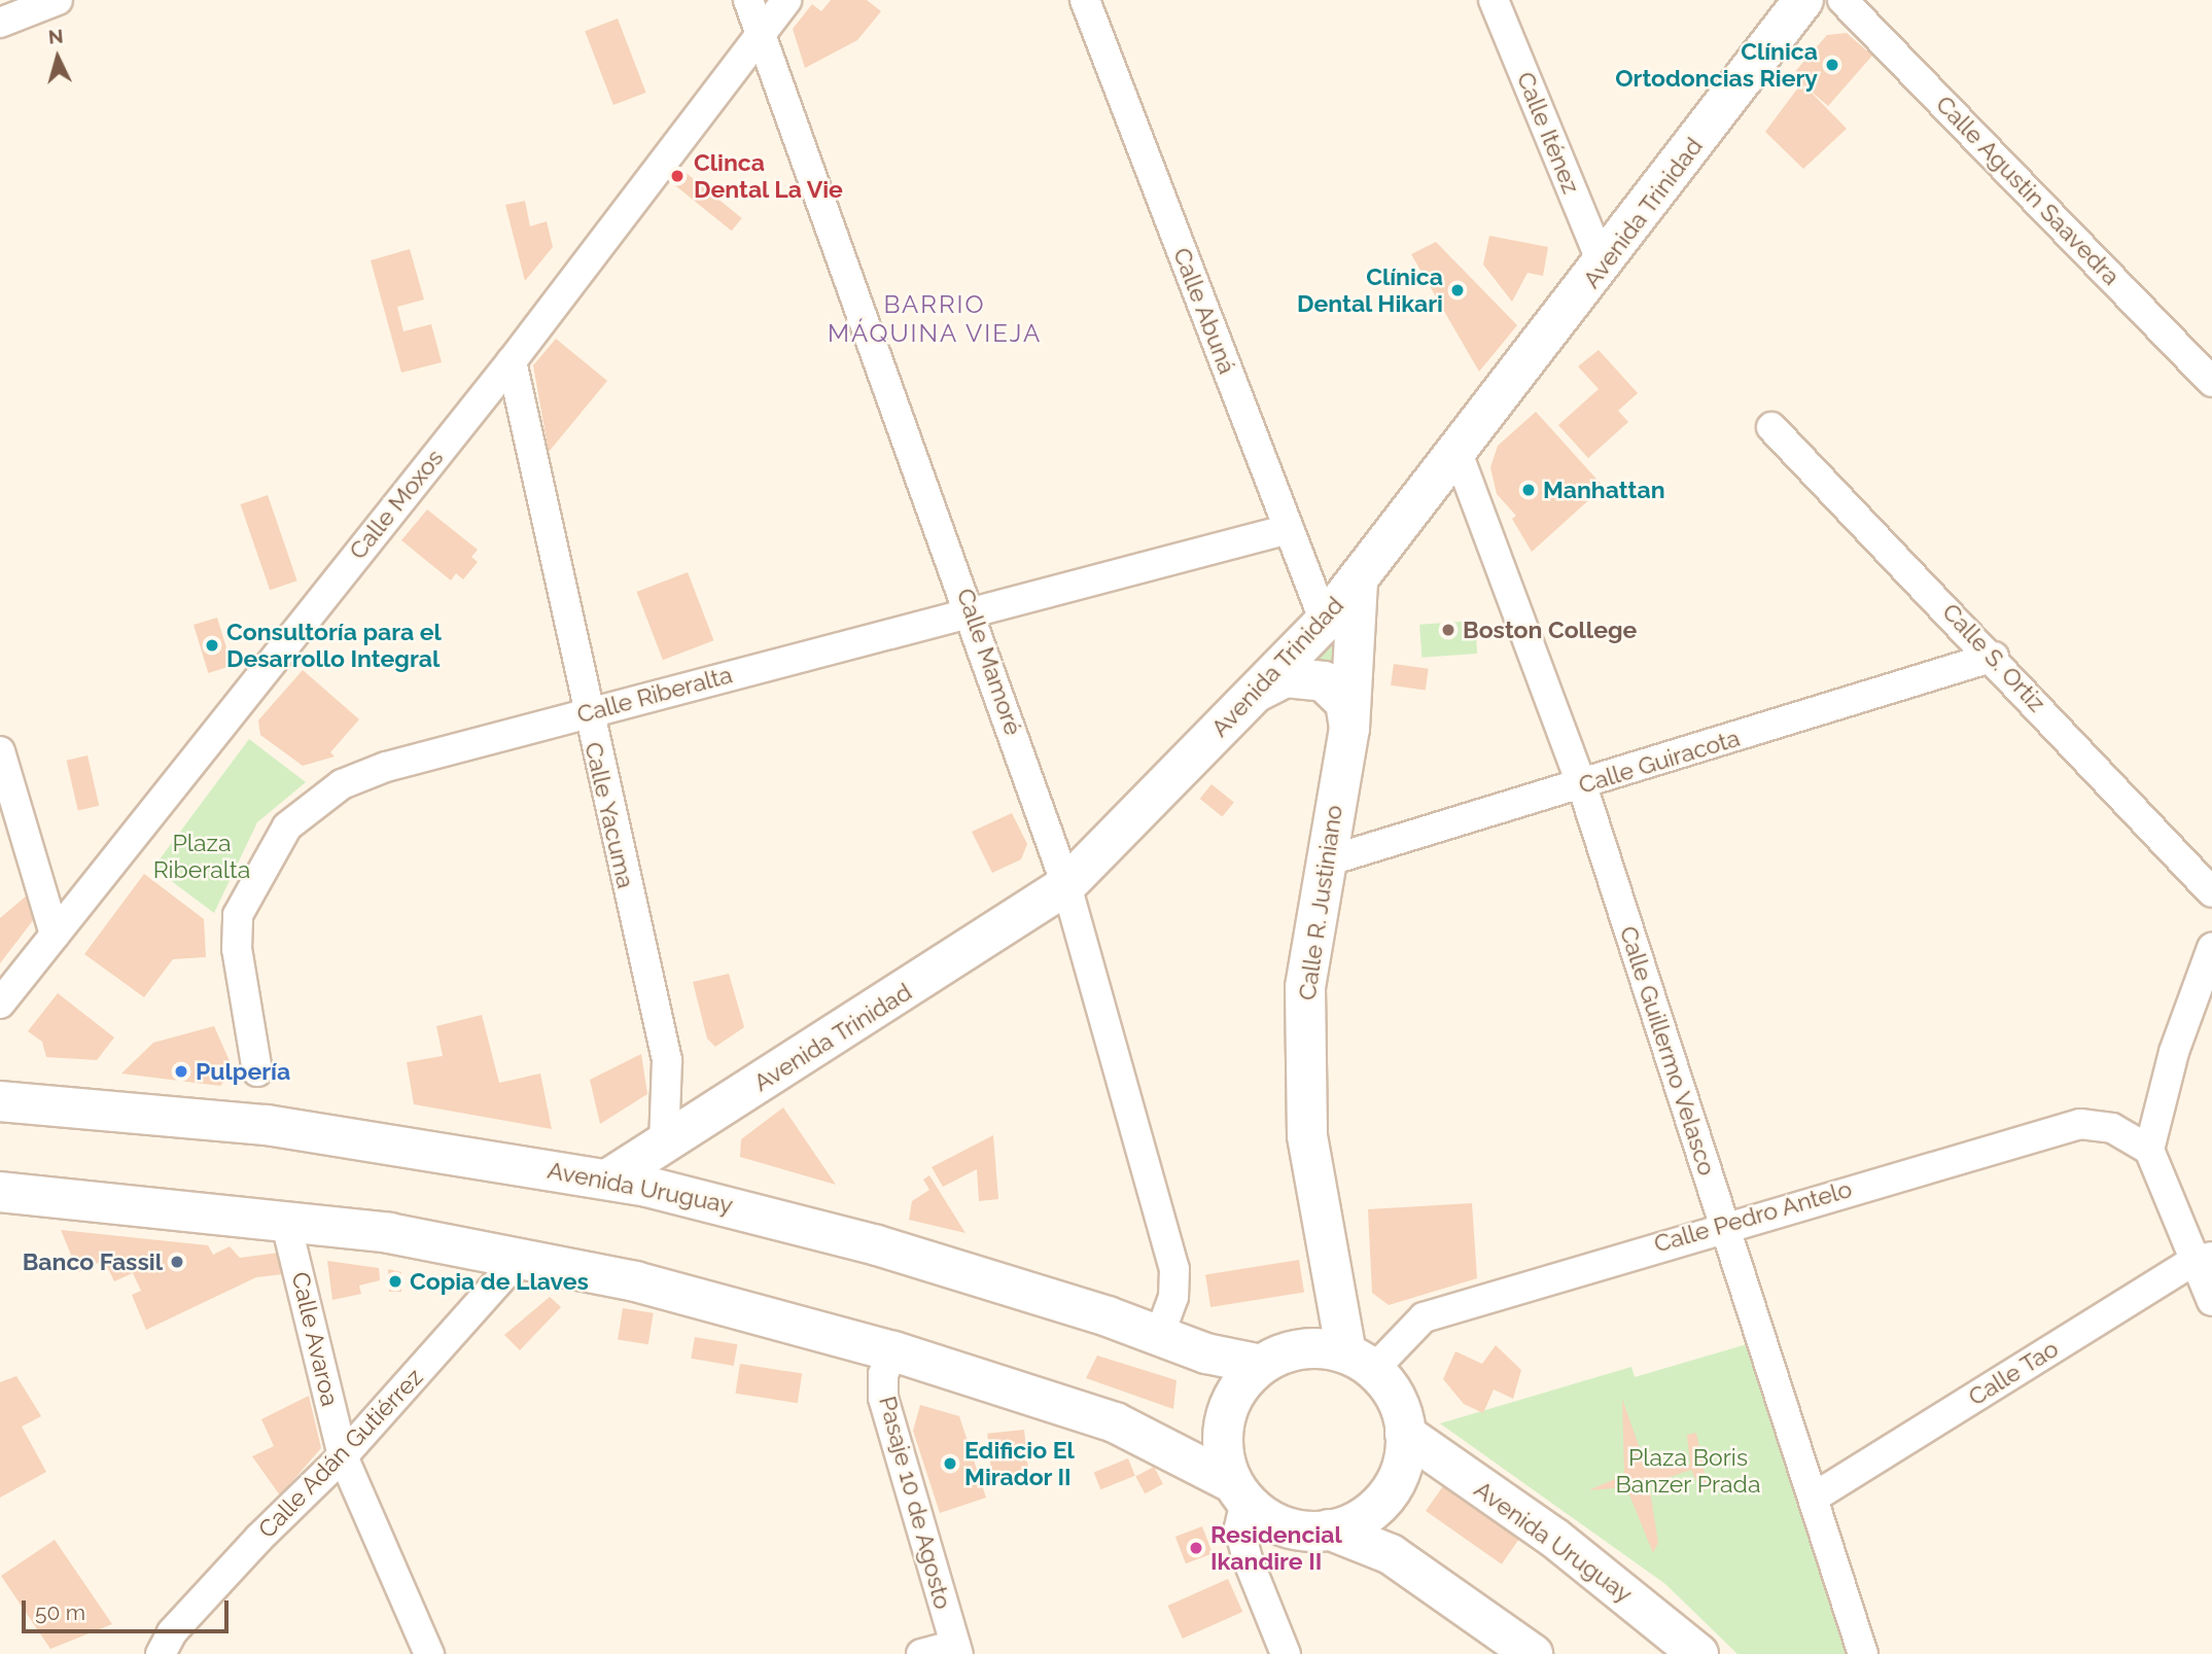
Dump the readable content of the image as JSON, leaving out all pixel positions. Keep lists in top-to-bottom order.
{
  "streets": {
    "main road": ["Avenida Trinidad", "Calle R. Justiniano", "Avenida Uruguay"],
    "street": [
      "Calle Iténez",
      "Calle Agustin Saavedra",
      "Calle Abuná",
      "Calle Moxos",
      "Calle S. Ortiz",
      "Calle Mamoré",
      "Calle Riberalta",
      "Calle Guiracota",
      "Calle Yacuma",
      "Calle Guillermo Velasco",
      "Calle Pedro Antelo",
      "Calle Avaroa",
      "Calle Tao",
      "Calle Adán Gutiérrez",
      "Pasaje 10 de Agosto"
    ]
  },
  "crossings": [
    ["Calle Iténez", "Avenida Trinidad"],
    ["Avenida Trinidad", "Calle Abuná"],
    ["Avenida Trinidad", "Calle Mamoré"],
    ["Avenida Trinidad", "Calle Yacuma"],
    ["Avenida Trinidad", "Calle R. Justiniano"],
    ["Avenida Trinidad", "Calle Guillermo Velasco"],
    ["Avenida Trinidad", "Avenida Uruguay"],
    ["Calle Abuná", "Calle Riberalta"],
    ["Calle Moxos", "Calle Mamoré"],
    ["Calle Moxos", "Calle Yacuma"],
    ["Calle S. Ortiz", "Calle Guiracota"],
    ["Calle Mamoré", "Calle Riberalta"],
    ["Calle Mamoré", "Avenida Uruguay"],
    ["Calle Riberalta", "Calle Yacuma"],
    ["Calle Guiracota", "Calle R. Justiniano"],
    ["Calle Guiracota", "Calle Guillermo Velasco"],
    ["Calle R. Justiniano", "Avenida Uruguay"],
    ["Calle R. Justiniano", "Calle Pedro Antelo"],
    ["Calle Guillermo Velasco", "Calle Pedro Antelo"],
    ["Calle Guillermo Velasco", "Calle Tao"],
    ["Avenida Uruguay", "Calle Pedro Antelo"],
    ["Calle Avaroa", "Calle Adán Gutiérrez"]
  ],
  "districts": ["BARRIO MÁQUINA VIEJA"],
  "parks": ["Plaza Riberalta", "Plaza Boris Banzer Prada"],
  "places": [
    "Clínica Ortodoncias Riery",
    "Clinca Dental La Vie",
    "Clínica Dental Hikari",
    "Manhattan",
    "Boston College",
    "Consultoría para el Desarrollo Integral",
    "Pulpería",
    "Banco Fassil",
    "Copia de Llaves",
    "Edificio El Mirador II",
    "Residencial Ikandire II"
  ],
  "scale_bar": "50 m",
  "north": "top"
}
